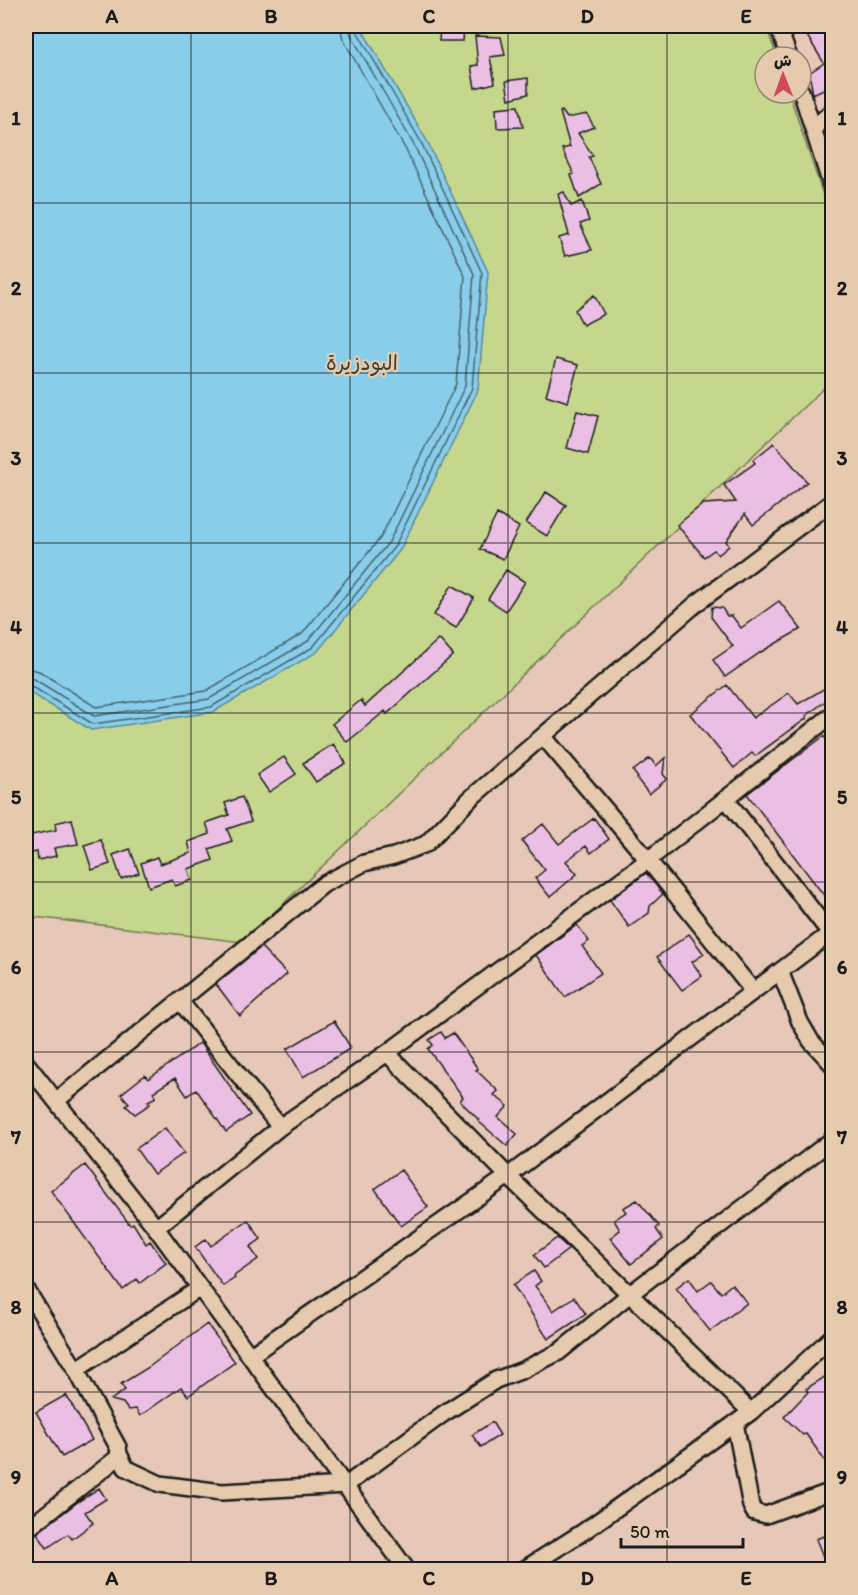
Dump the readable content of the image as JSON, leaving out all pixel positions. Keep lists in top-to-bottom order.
{
  "parks": ["البودزيرة"],
  "scale_bar": "50 m",
  "north": "top",
  "grid": {
    "columns": [
      "A",
      "B",
      "C",
      "D",
      "E"
    ],
    "rows": [
      "1",
      "2",
      "3",
      "4",
      "5",
      "6",
      "7",
      "8",
      "9"
    ]
  }
}
